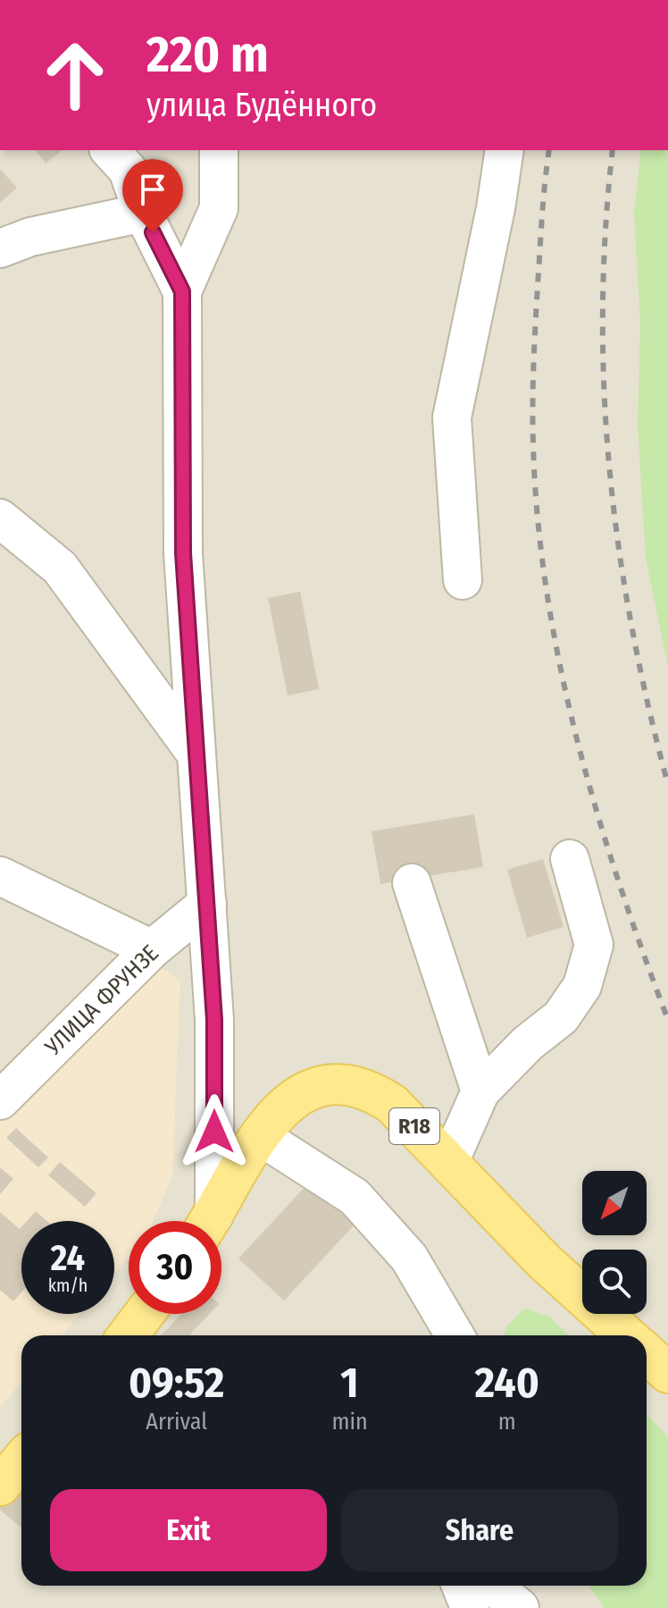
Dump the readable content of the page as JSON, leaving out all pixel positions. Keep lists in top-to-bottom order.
{
  "streets": {
    "main road": ["R18"],
    "street": ["УЛИЦА ФРУНЗЕ"]
  },
  "north": "bottom left",
  "page": {
    "turn": ["220 m", "улица Будённого"],
    "speed": "24 km/h",
    "limit": "30",
    "eta": [
      "09:52",
      "Arrival",
      "1",
      "min",
      "240",
      "m"
    ],
    "buttons": ["Exit", "Share"]
  }
}
